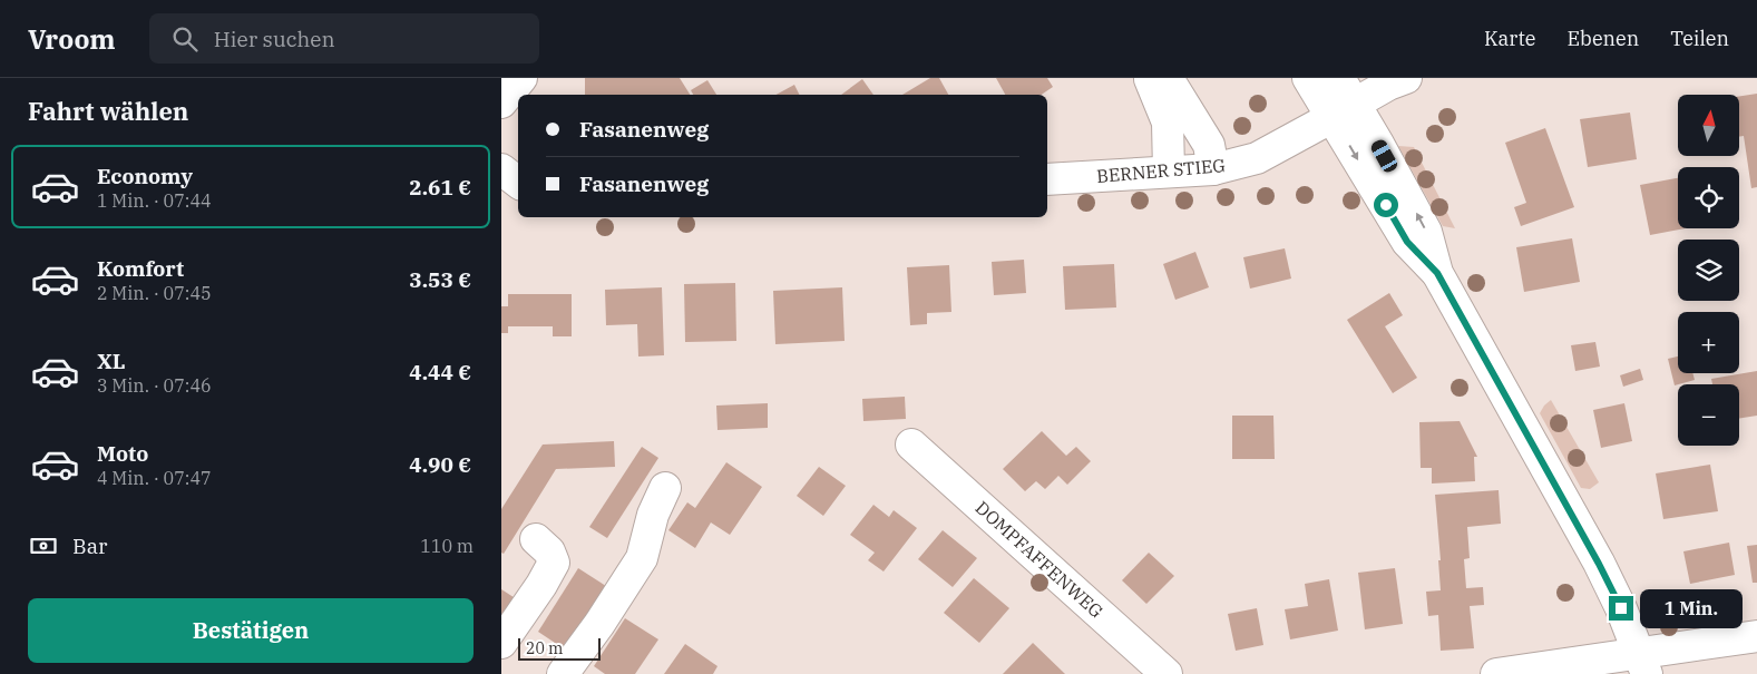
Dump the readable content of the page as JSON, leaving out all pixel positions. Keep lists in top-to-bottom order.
{
  "streets": {
    "street": ["BERNER STIEG", "DOMPFAFFENWEG"]
  },
  "scale_bar": "20 m",
  "north": "top",
  "page": {
    "header": "Vroom",
    "search": "Hier suchen",
    "nav": ["Karte", "Ebenen", "Teilen"],
    "heading": "Fahrt wählen",
    "map_buttons": ["+", "−"],
    "banner": ["Fasanenweg", "Fasanenweg"],
    "list": [
      {
        "name": "Economy",
        "note": "1 Min. · 07:44",
        "value": "2.61 €"
      },
      {
        "name": "Komfort",
        "note": "2 Min. · 07:45",
        "value": "3.53 €"
      },
      {
        "name": "XL",
        "note": "3 Min. · 07:46",
        "value": "4.44 €"
      },
      {
        "name": "Moto",
        "note": "4 Min. · 07:47",
        "value": "4.90 €"
      }
    ],
    "pay": ["Bar", "110 m"],
    "buttons": "Bestätigen",
    "bubble": "1 Min.",
    "scale": "20 m"
  }
}
